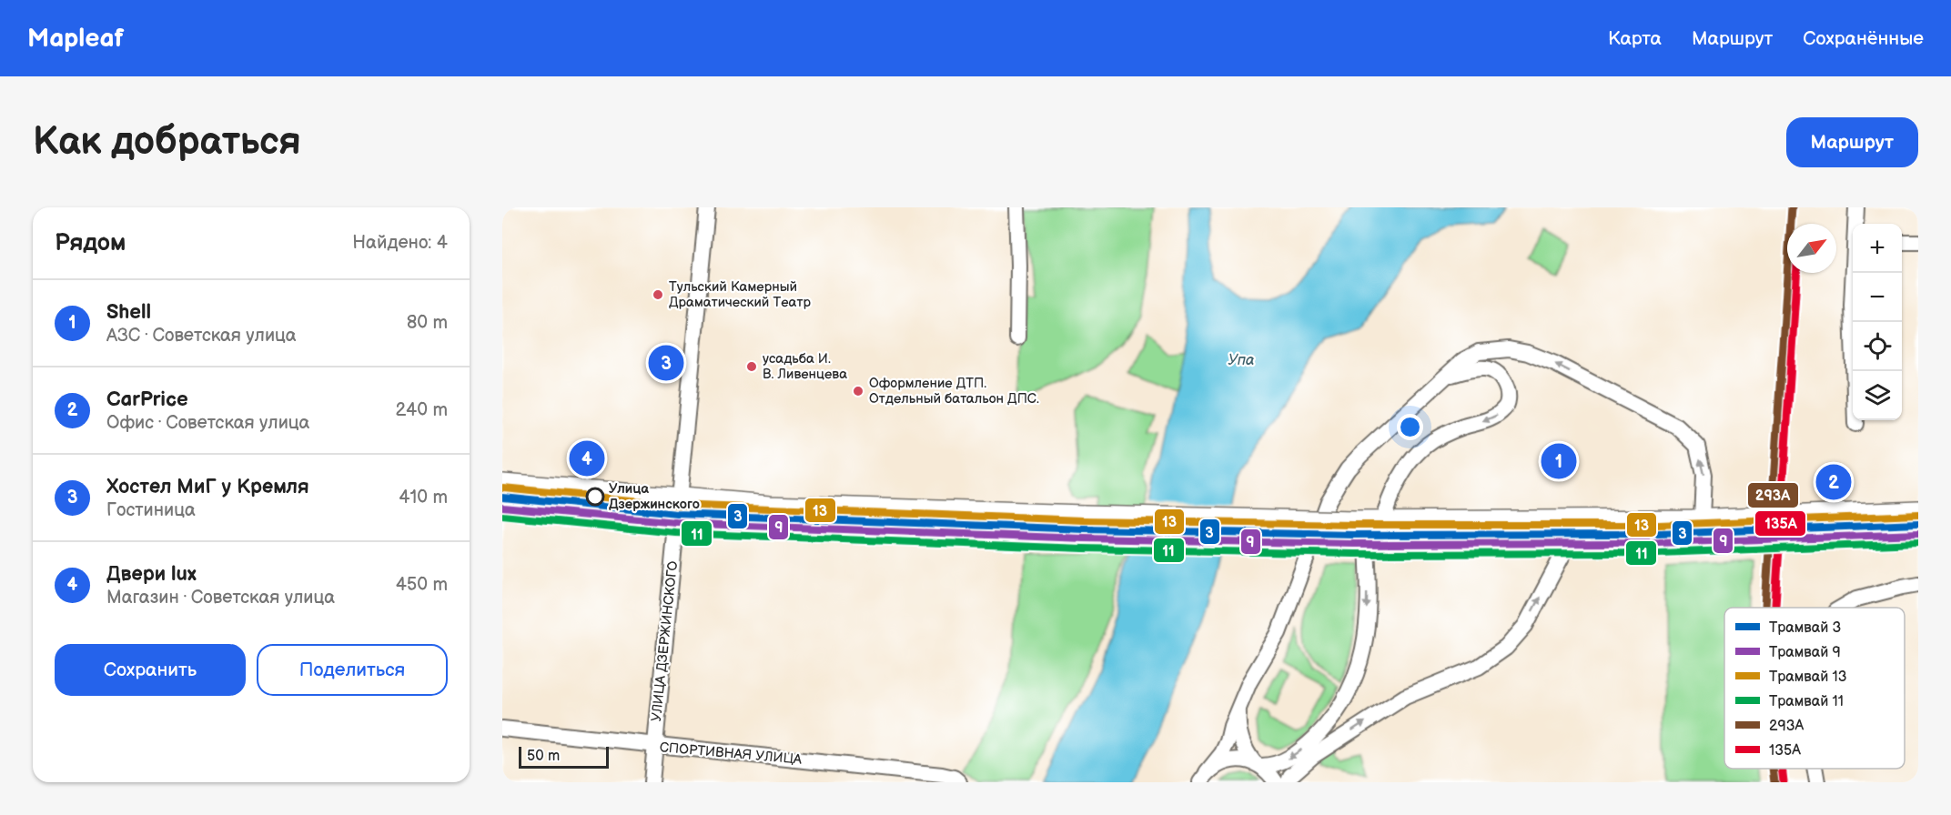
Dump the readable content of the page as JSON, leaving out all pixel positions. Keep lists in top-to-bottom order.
{
  "streets": {
    "main road": ["УЛИЦА ДЗЕРЖИНСКОГО"],
    "street": ["СПОРТИВНАЯ УЛИЦА"]
  },
  "crossings": [
    ["УЛИЦА ДЗЕРЖИНСКОГО", "СПОРТИВНАЯ УЛИЦА"]
  ],
  "water": ["Упа"],
  "places": [
    "Тульский Камерный Драматический Театр",
    "усадьба И. В. Ливенцева",
    "Оформление ДТП. Отдельный батальон ДПС.",
    "Улица Дзержинского"
  ],
  "lines": [
    "transit line 293А",
    "transit line 135А",
    "tram line 13",
    "tram line 3",
    "tram line 9",
    "tram line 11"
  ],
  "legend": [
    "Трамвай 3",
    "Трамвай 9",
    "Трамвай 13",
    "Трамвай 11",
    "293А",
    "135А"
  ],
  "scale_bar": "50 m",
  "north": "top right",
  "page": {
    "header": "Mapleaf",
    "nav": ["Карта", "Маршрут", "Сохранённые"],
    "buttons": [
      "Маршрут",
      ["Сохранить", "Поделиться"]
    ],
    "title": "Как добраться",
    "heading": ["Рядом", "Найдено: 4"],
    "map_buttons": ["+", "−"],
    "list": [
      {
        "mark": "1",
        "name": "Shell",
        "note": "АЗС · Советская улица",
        "value": "80 m"
      },
      {
        "mark": "2",
        "name": "CarPrice",
        "note": "Офис · Советская улица",
        "value": "240 m"
      },
      {
        "mark": "3",
        "name": "Хостел МиГ у Кремля",
        "note": "Гостиница",
        "value": "410 m"
      },
      {
        "mark": "4",
        "name": "Двери lux",
        "note": "Магазин · Советская улица",
        "value": "450 m"
      }
    ],
    "pins": [
      "3",
      "4",
      "1",
      "2"
    ],
    "scale": "50 m"
  }
}
